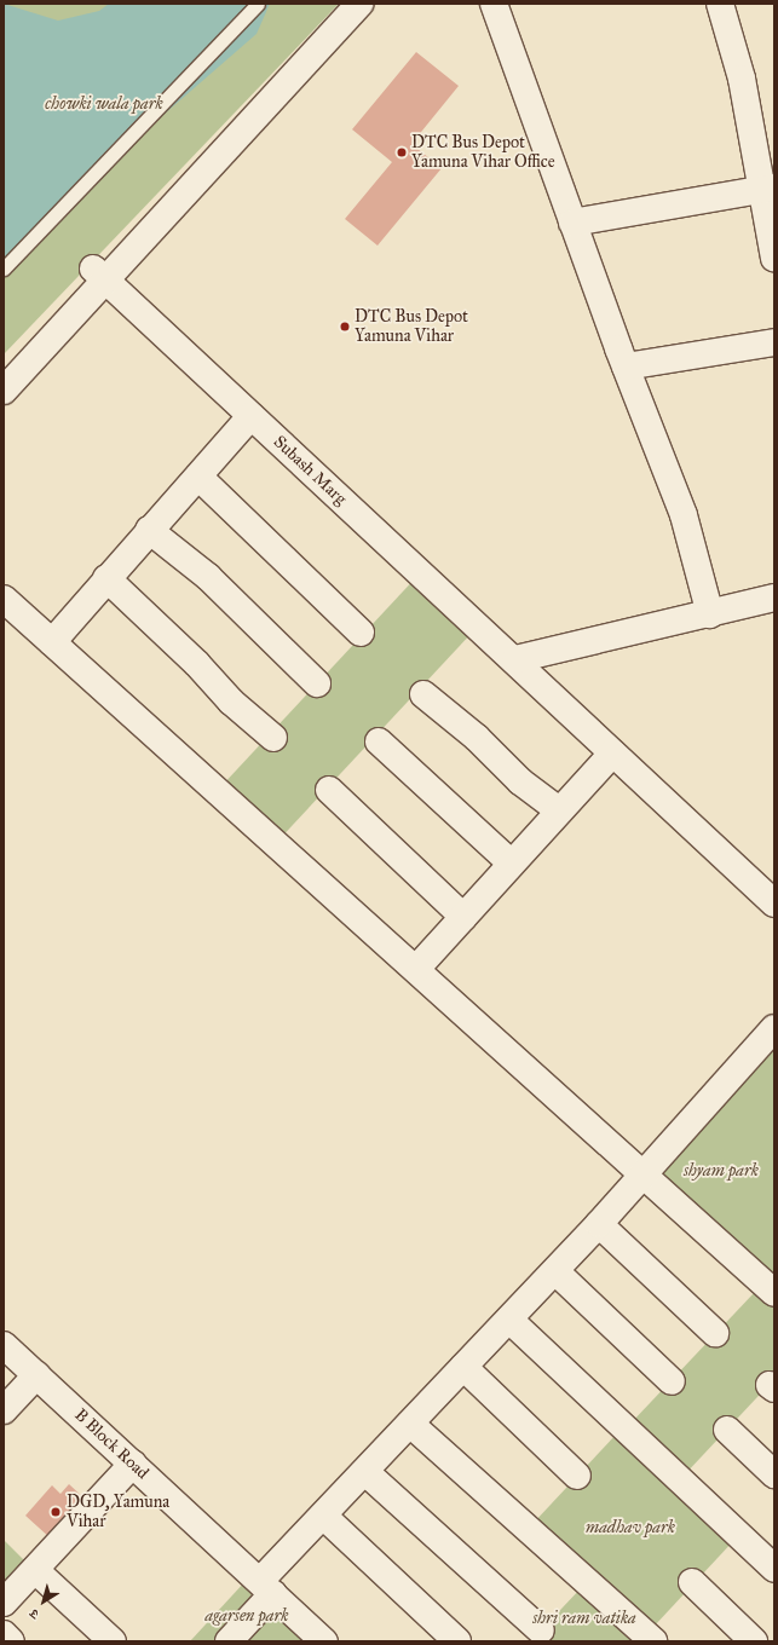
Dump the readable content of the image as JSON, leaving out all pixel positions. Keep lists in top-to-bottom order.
{
  "streets": {
    "street": ["Subash Marg", "B Block Road"]
  },
  "parks": [
    "chowki wala park",
    "shyam park",
    "madhav park",
    "agarsen park",
    "shri ram vatika"
  ],
  "places": ["DTC Bus Depot Yamuna Vihar Office", "DTC Bus Depot Yamuna Vihar", "DGD, Yamuna Vihar"],
  "north": "bottom left"
}
